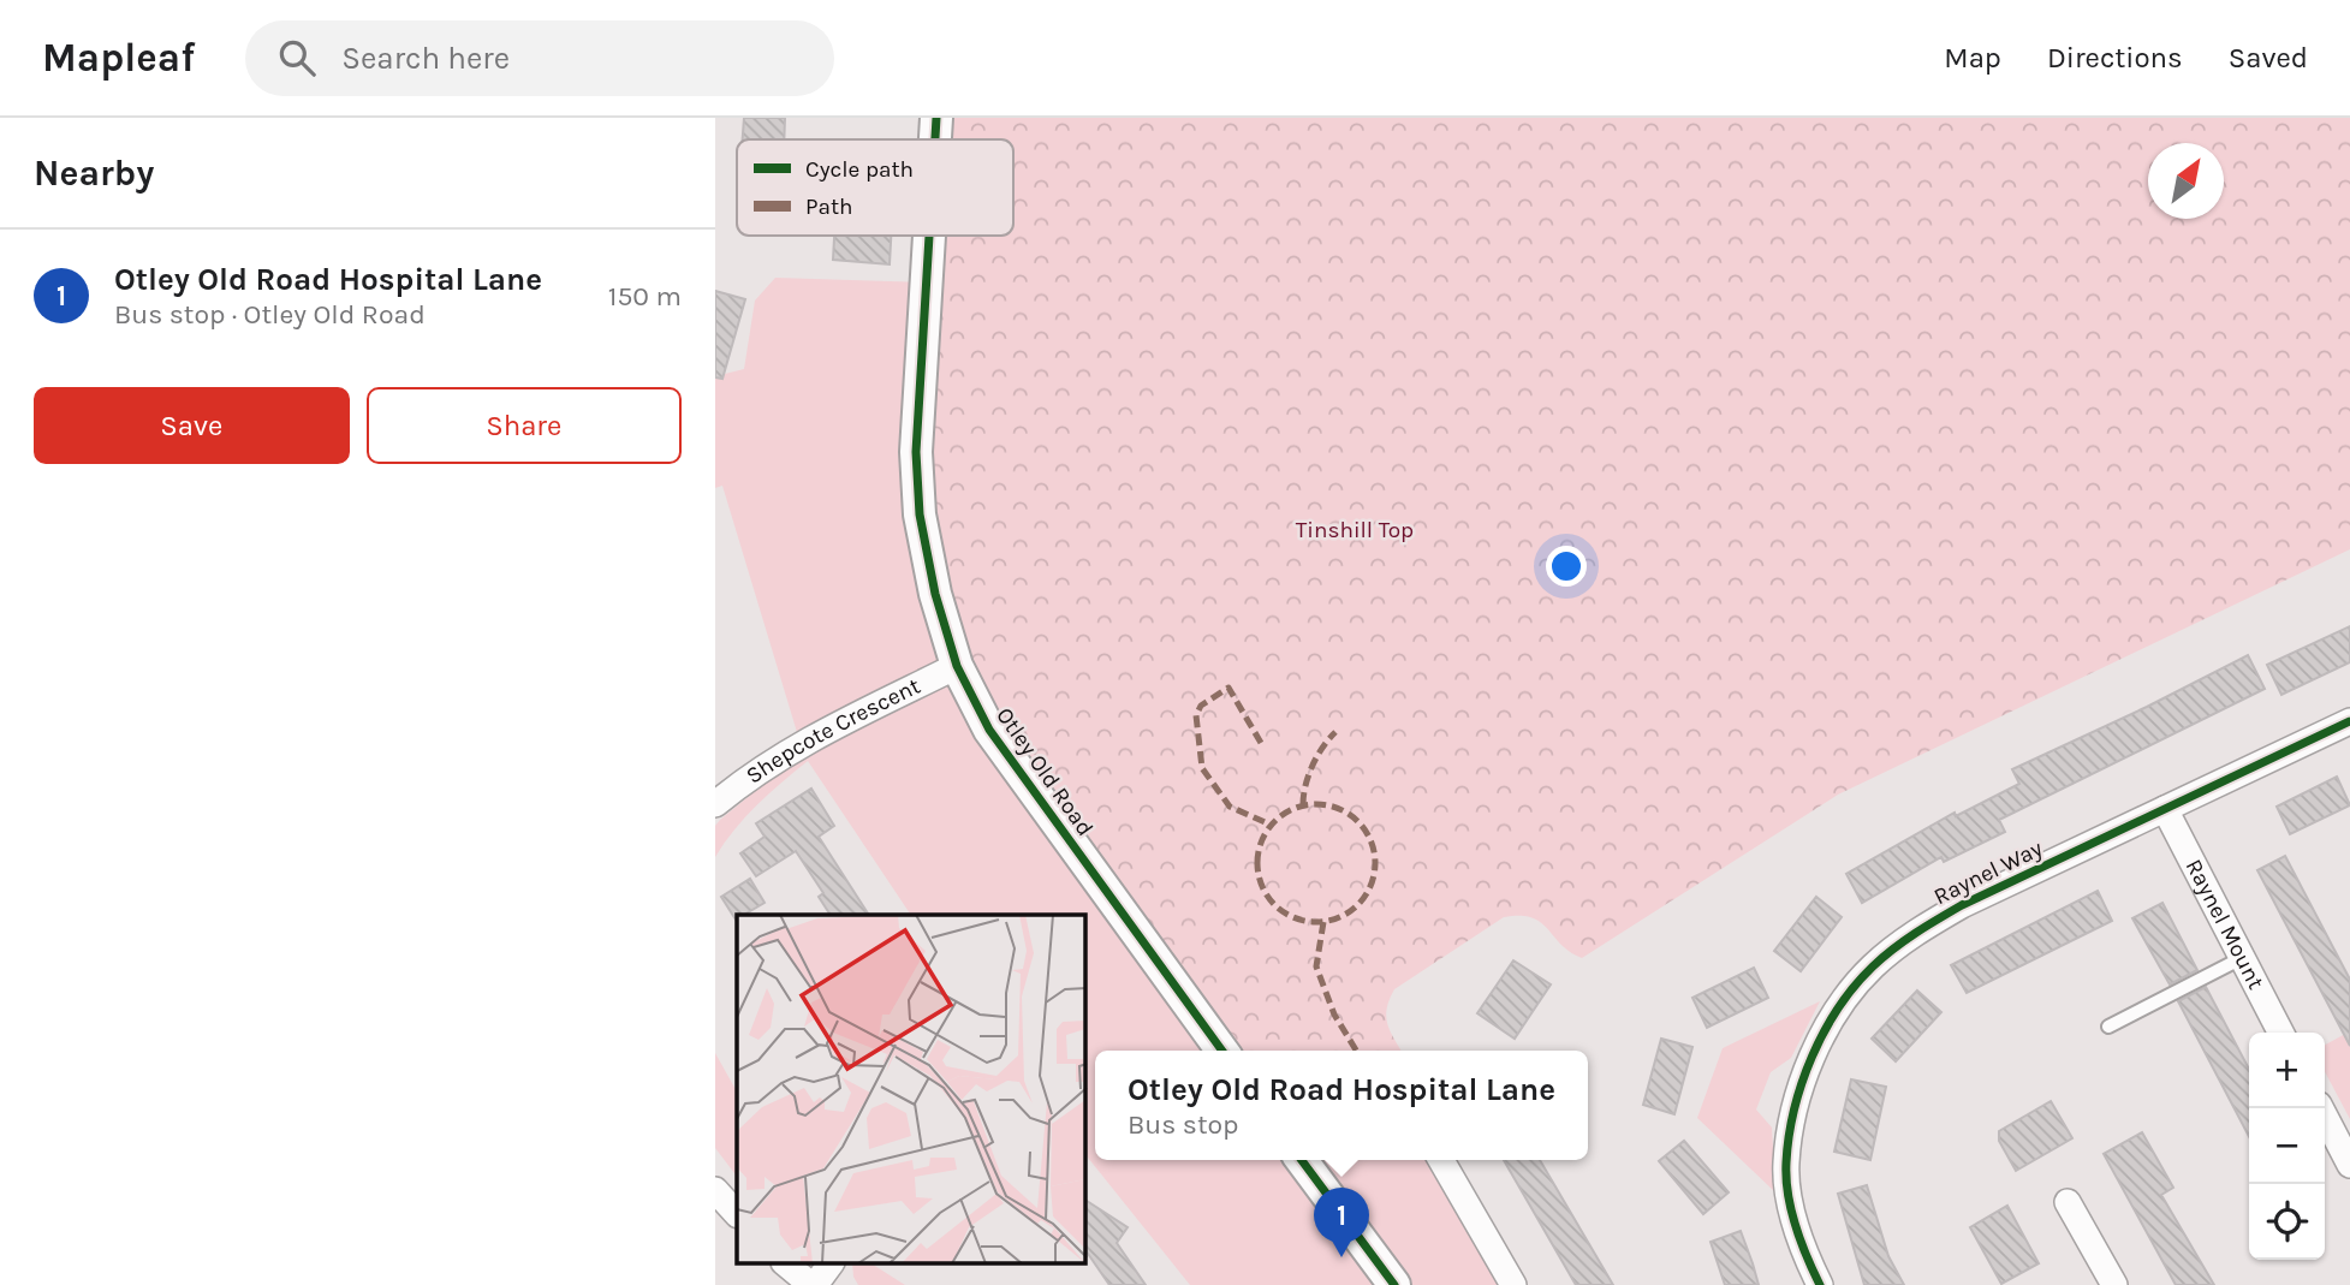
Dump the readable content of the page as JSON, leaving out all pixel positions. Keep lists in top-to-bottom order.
{
  "streets": {
    "street": [
      "Shepcote Crescent",
      "Otley Old Road",
      "Raynel Way",
      "Raynel Mount"
    ]
  },
  "crossings": [
    ["Shepcote Crescent", "Otley Old Road"],
    ["Raynel Way", "Raynel Mount"]
  ],
  "parks": ["Tinshill Top"],
  "legend": ["Cycle path", "Path"],
  "north": "top right",
  "page": {
    "header": "Mapleaf",
    "search": "Search here",
    "nav": ["Map", "Directions", "Saved"],
    "heading": "Nearby",
    "list": [
      {
        "mark": "1",
        "name": "Otley Old Road Hospital Lane",
        "note": "Bus stop · Otley Old Road",
        "value": "150 m"
      }
    ],
    "buttons": ["Save", "Share"],
    "map_buttons": ["+", "−"],
    "popup": ["Otley Old Road Hospital Lane", "Bus stop"],
    "pins": "1"
  }
}
